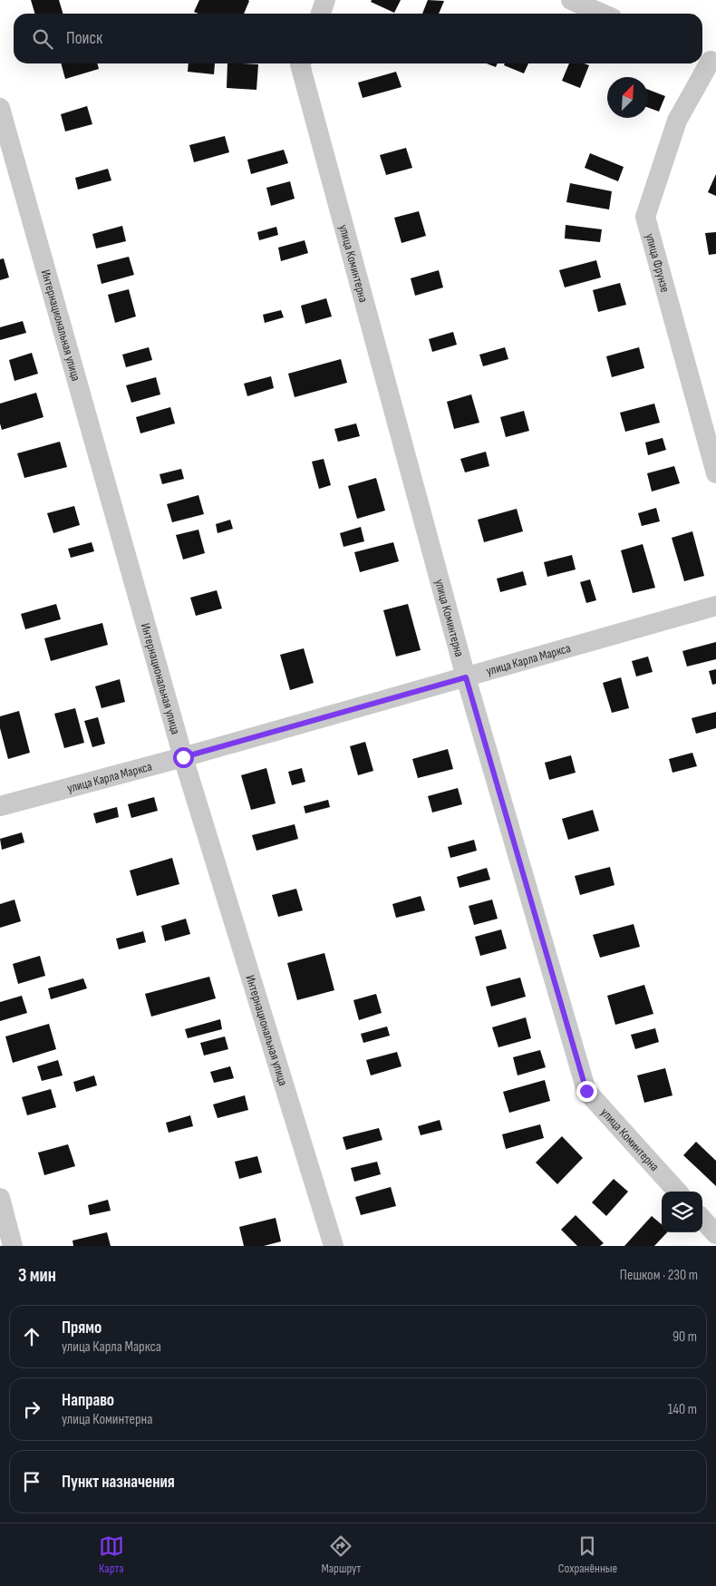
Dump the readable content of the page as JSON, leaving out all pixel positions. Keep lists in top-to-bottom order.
{
  "streets": {
    "street": [
      "улица Коминтерна",
      "улица Фрунзе",
      "Интернациональная улица",
      "улица Карла Маркса"
    ]
  },
  "crossings": [
    ["улица Коминтерна", "улица Карла Маркса"],
    ["Интернациональная улица", "улица Карла Маркса"]
  ],
  "north": "top right",
  "page": {
    "search": "Поиск",
    "heading": ["3 мин", "Пешком · 230 m"],
    "list": [
      ["Прямо", "улица Карла Маркса", "90 m"],
      ["Направо", "улица Коминтерна", "140 m"],
      "Пункт назначения"
    ],
    "nav": ["Карта", "Маршрут", "Сохранённые"]
  }
}
